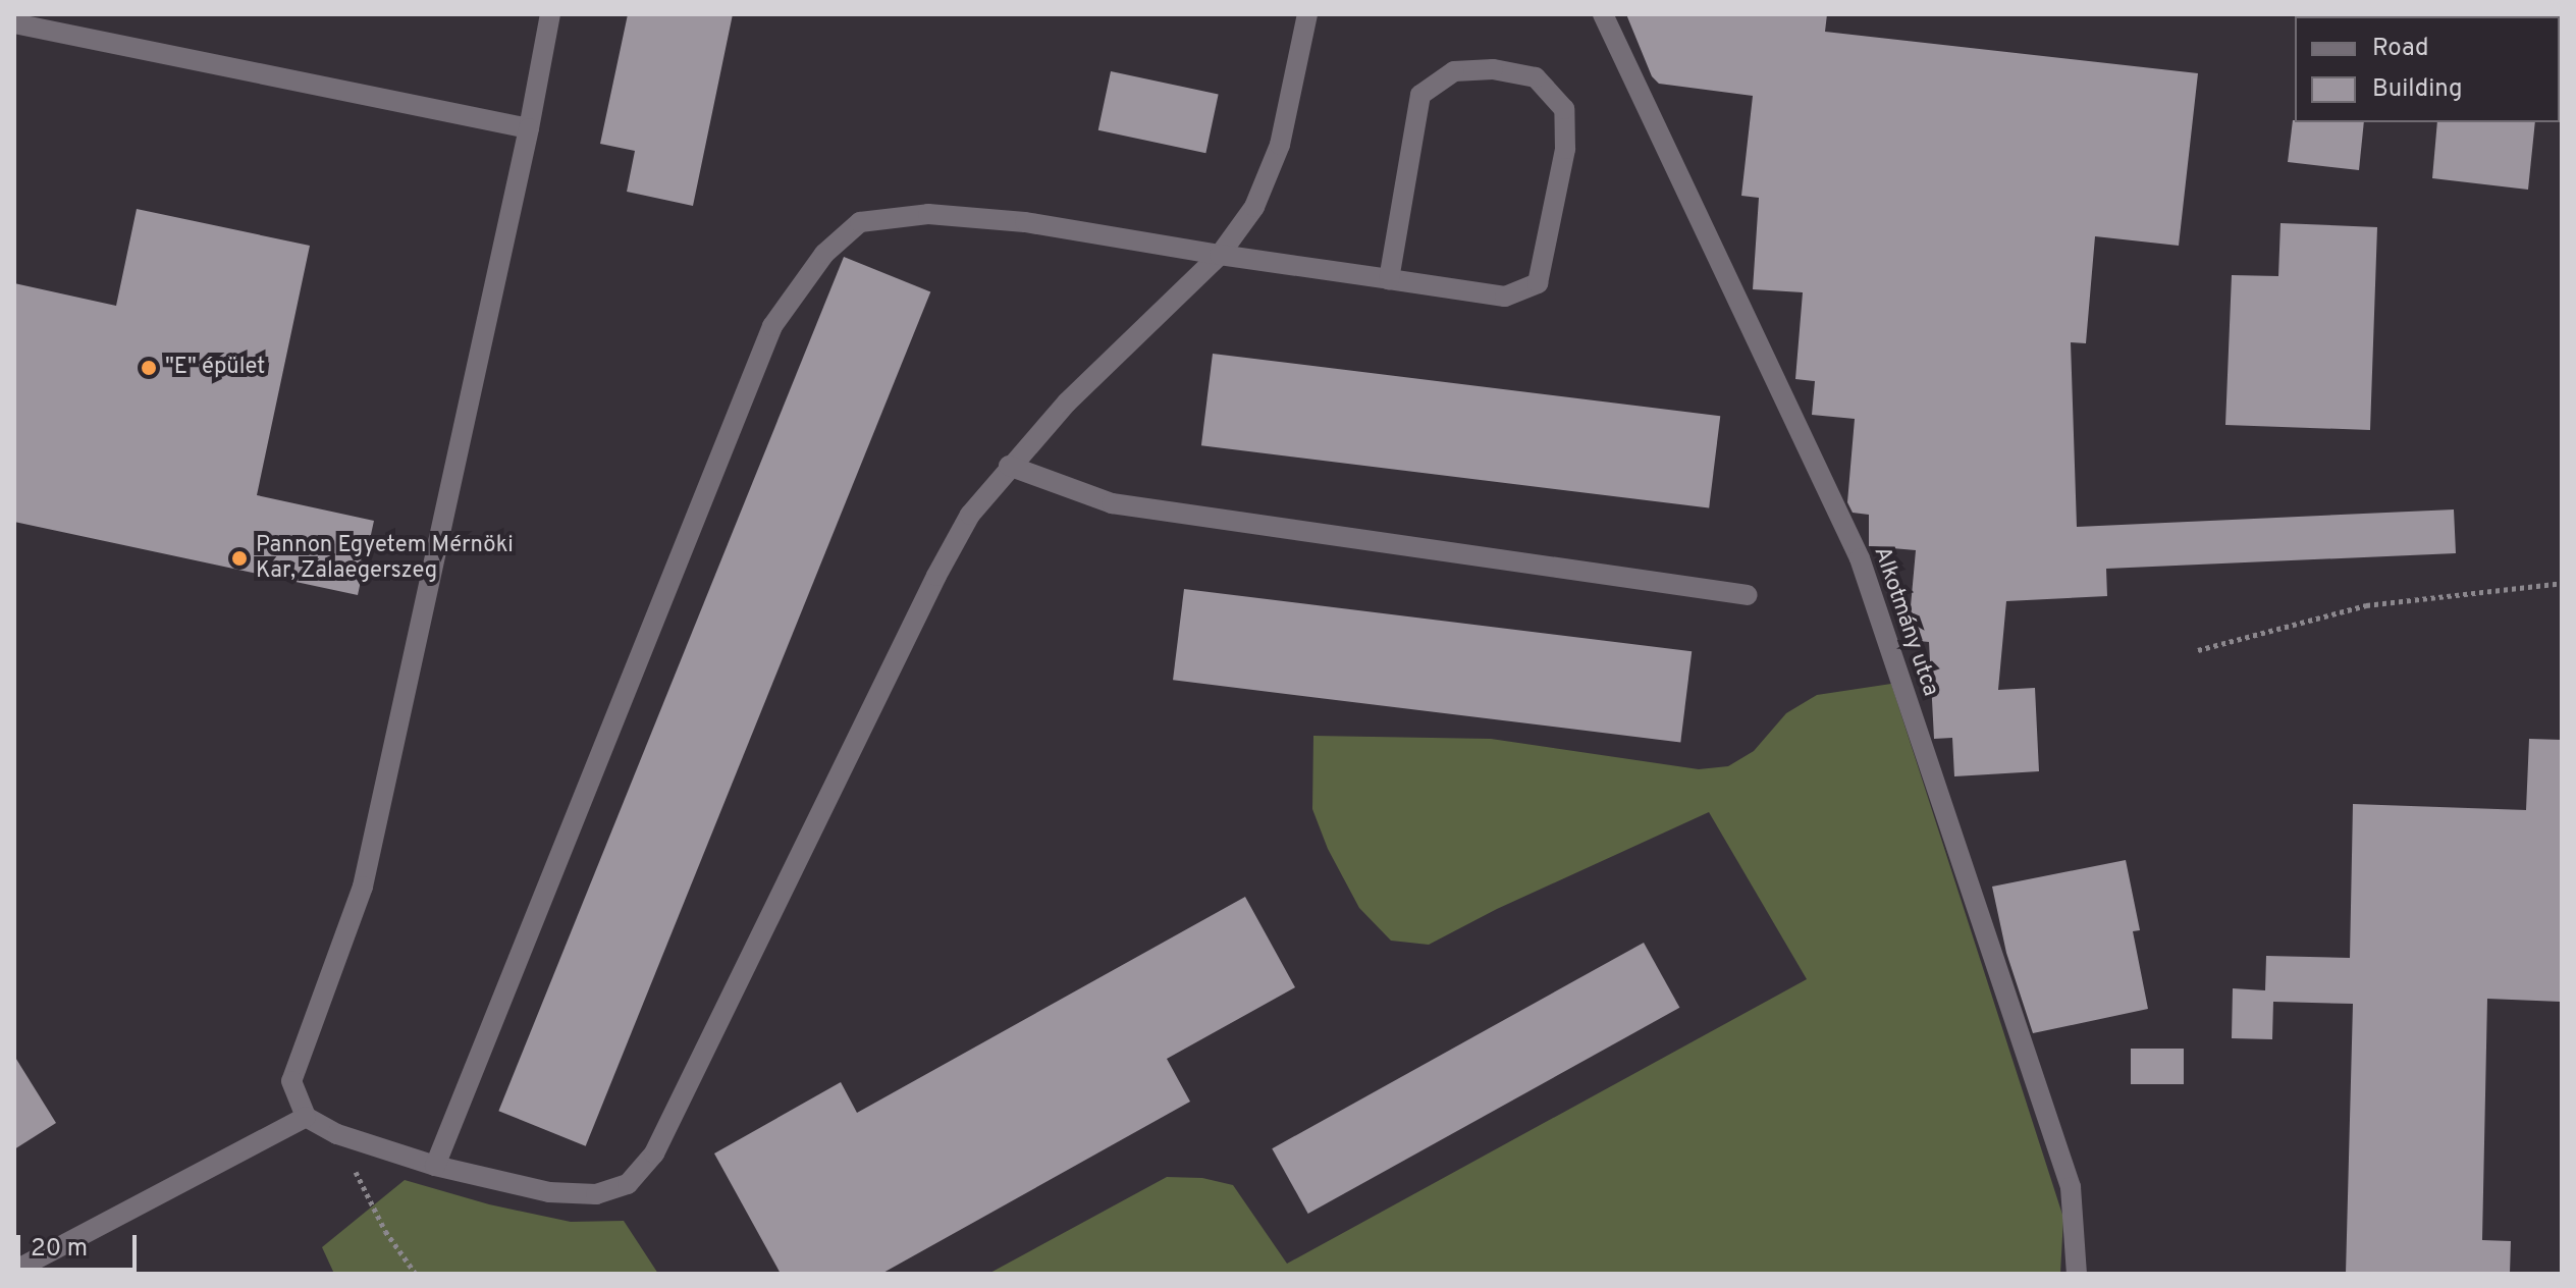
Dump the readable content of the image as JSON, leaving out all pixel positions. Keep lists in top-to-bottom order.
{
  "streets": {
    "street": ["Alkotmány utca"]
  },
  "places": ["\"E\" épület", "Pannon Egyetem Mérnöki Kar, Zalaegerszeg"],
  "legend": ["Road", "Building"],
  "scale_bar": "20 m"
}
